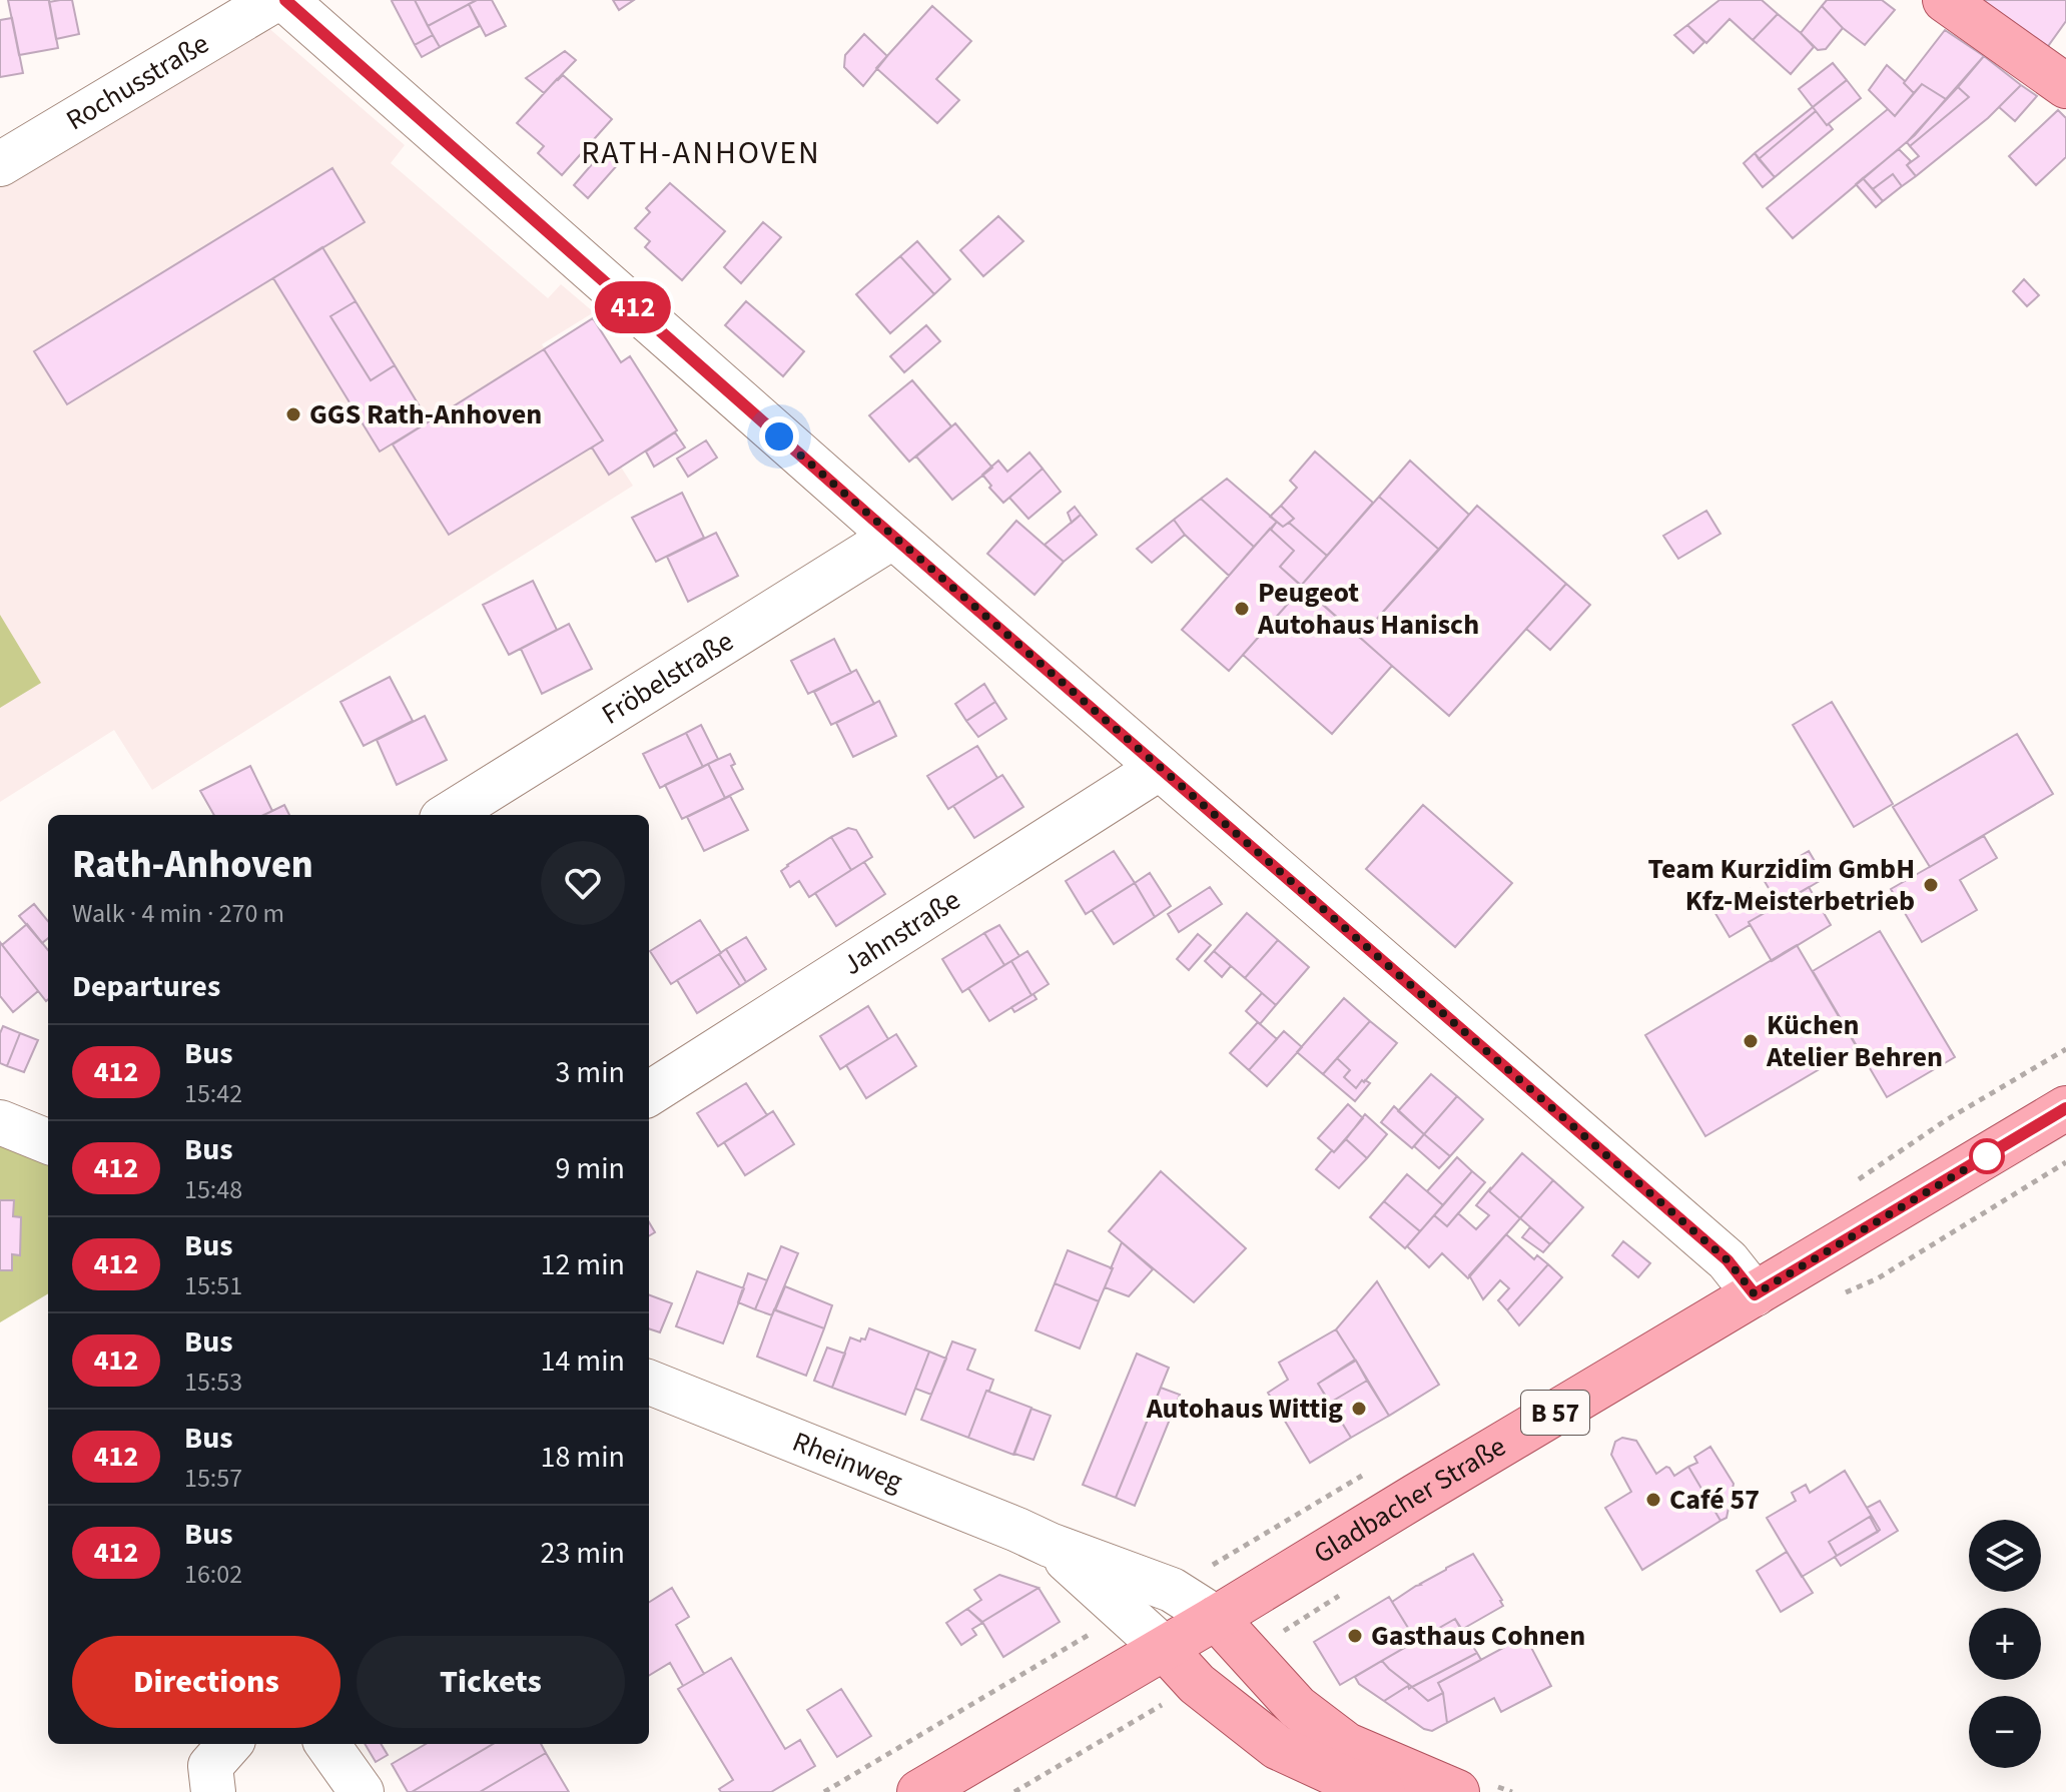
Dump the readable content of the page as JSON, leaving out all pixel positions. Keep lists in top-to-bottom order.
{
  "streets": {
    "main road": ["B 57", "Gladbacher Straße"],
    "street": [
      "Rochusstraße",
      "Fröbelstraße",
      "Jahnstraße",
      "Rheinweg"
    ]
  },
  "crossings": [
    ["Rheinweg", "Gladbacher Straße"]
  ],
  "districts": ["RATH-ANHOVEN"],
  "places": [
    "GGS Rath-Anhoven",
    "Peugeot Autohaus Hanisch",
    "Team Kurzidim GmbH Kfz-Meisterbetrieb",
    "Küchen Atelier Behren",
    "Autohaus Wittig",
    "Café 57",
    "Gasthaus Cohnen"
  ],
  "lines": ["bus line 412"],
  "page": {
    "on_map": "412",
    "heading": [
      ["Rath-Anhoven", "Walk · 4 min · 270 m"],
      "Departures"
    ],
    "list": [
      {
        "mark": "412",
        "name": "Bus",
        "note": "15:42",
        "value": "3 min"
      },
      {
        "mark": "412",
        "name": "Bus",
        "note": "15:48",
        "value": "9 min"
      },
      {
        "mark": "412",
        "name": "Bus",
        "note": "15:51",
        "value": "12 min"
      },
      {
        "mark": "412",
        "name": "Bus",
        "note": "15:53",
        "value": "14 min"
      },
      {
        "mark": "412",
        "name": "Bus",
        "note": "15:57",
        "value": "18 min"
      },
      {
        "mark": "412",
        "name": "Bus",
        "note": "16:02",
        "value": "23 min"
      }
    ],
    "map_buttons": ["+", "−"],
    "buttons": ["Directions", "Tickets"]
  }
}
